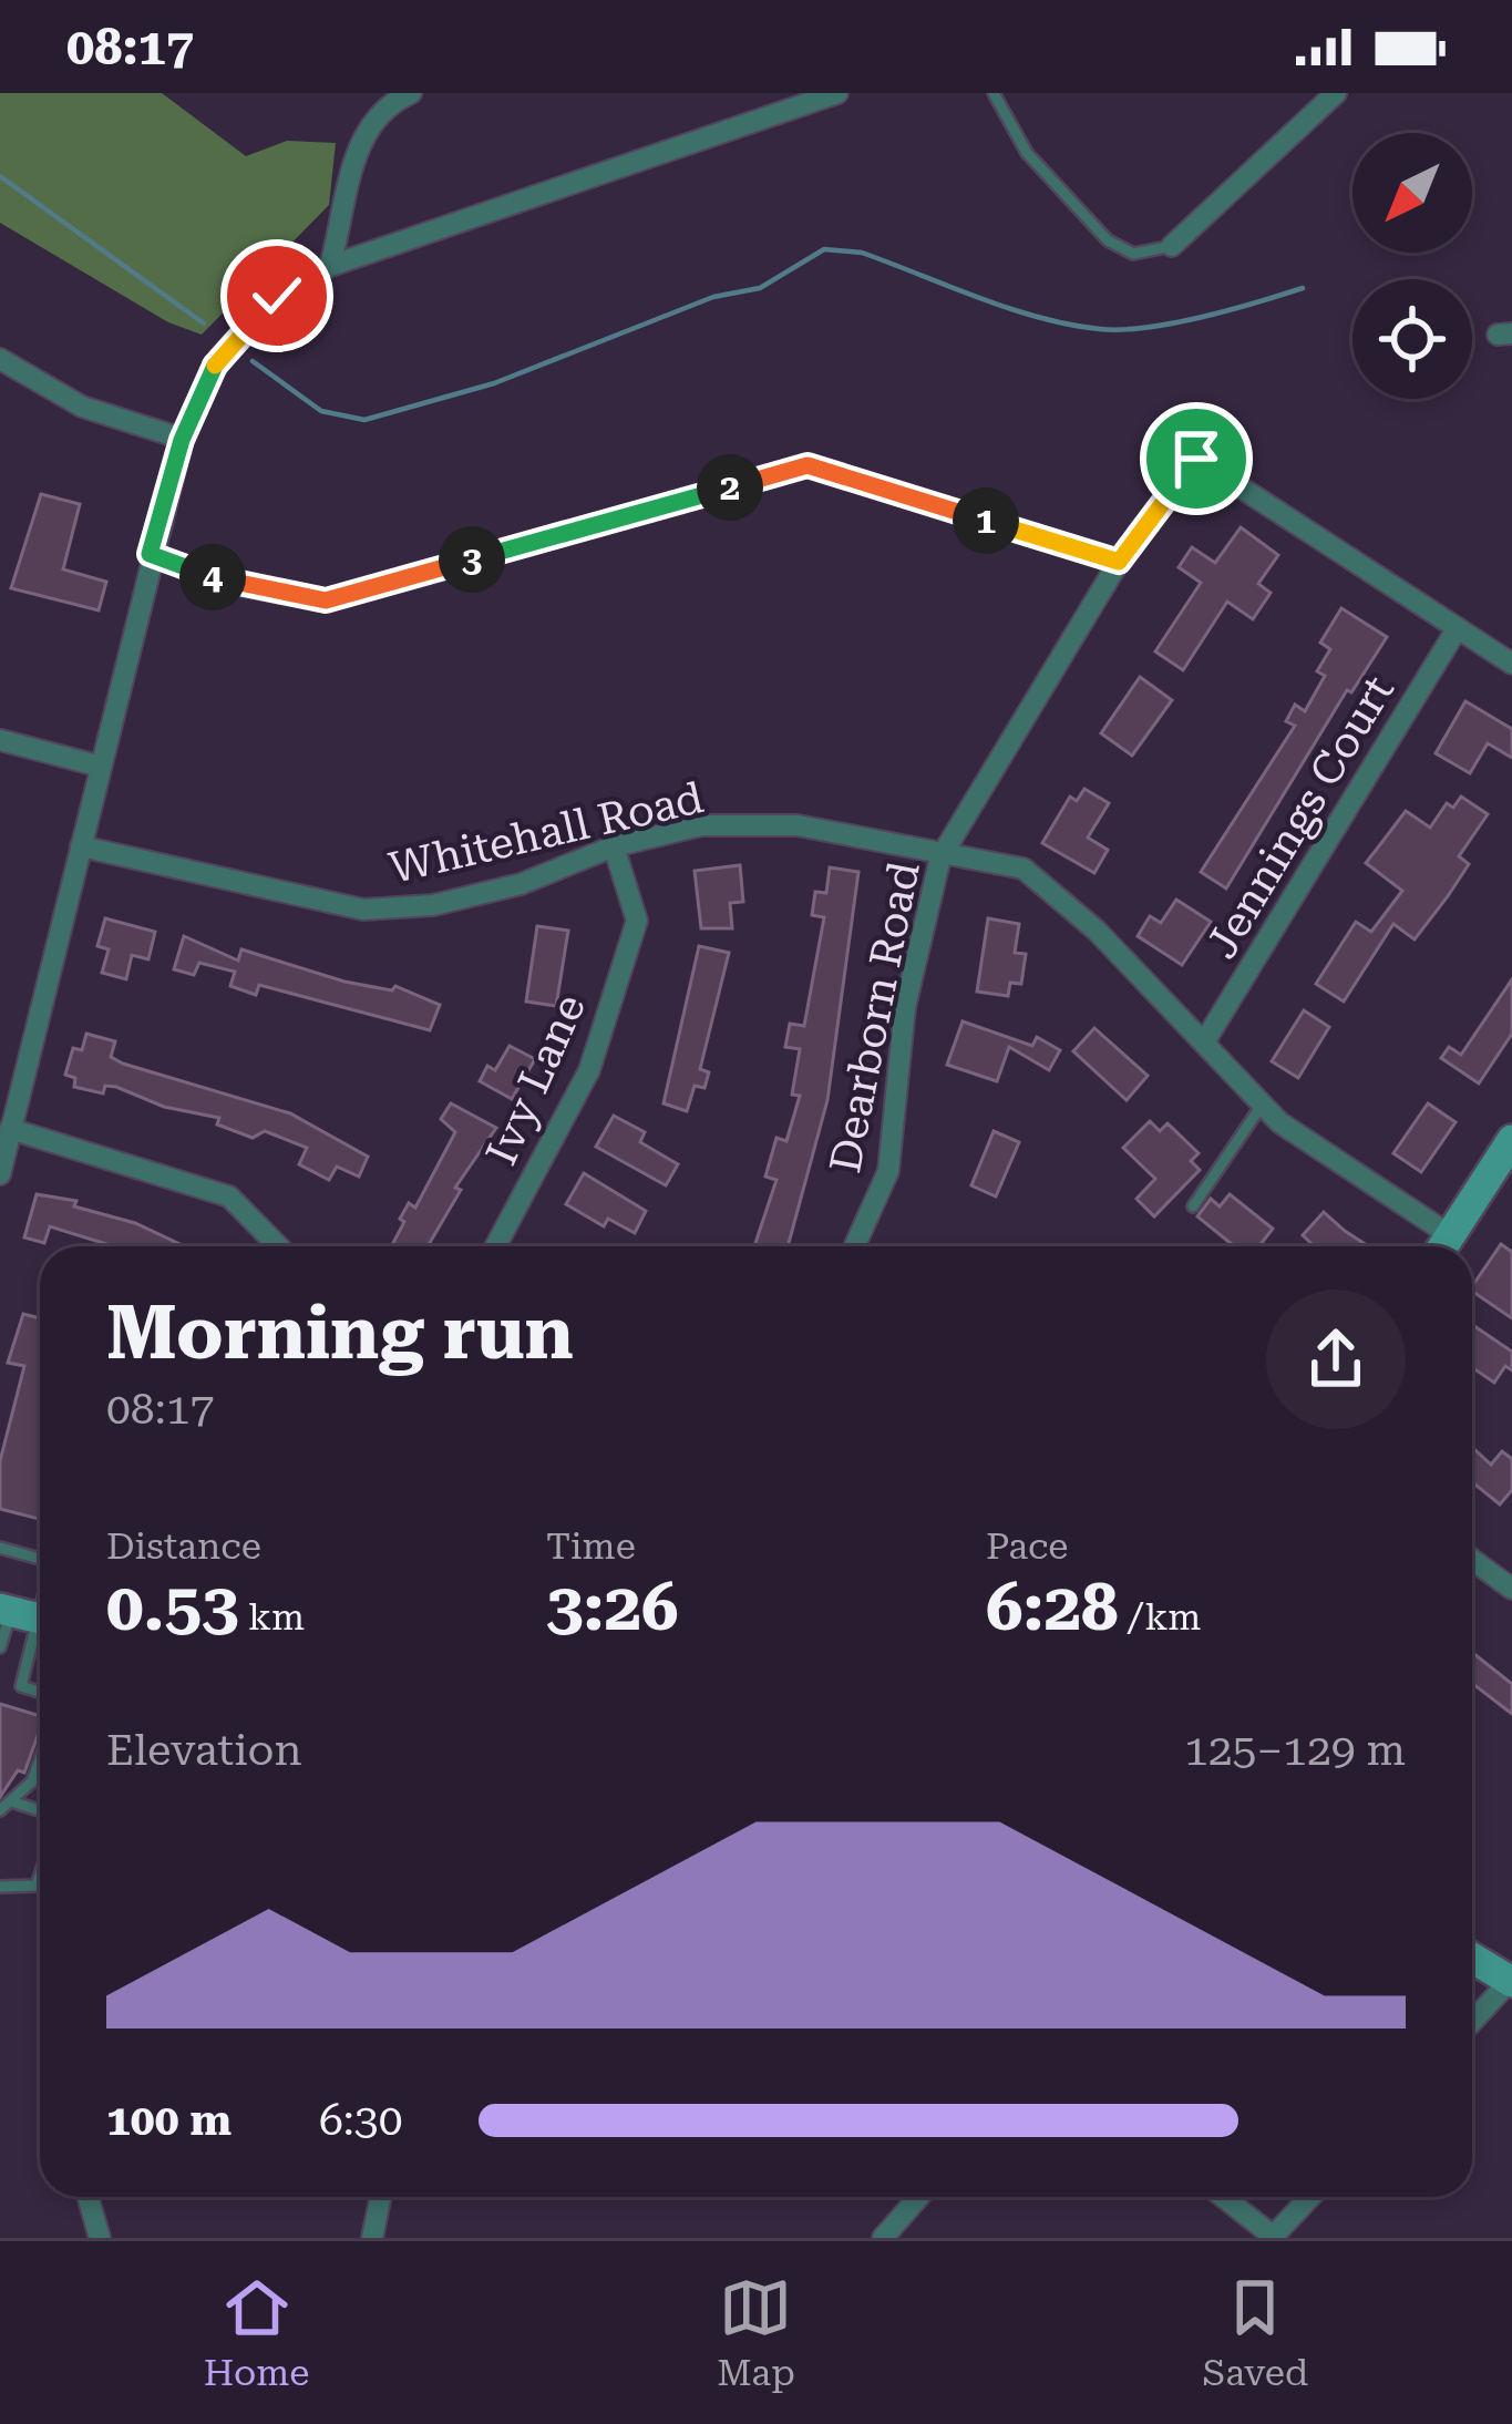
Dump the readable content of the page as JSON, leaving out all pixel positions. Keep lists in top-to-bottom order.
{
  "streets": {
    "street": [
      "Jennings Court",
      "Whitehall Road",
      "Dearborn Road",
      "Ivy Lane"
    ]
  },
  "crossings": [
    ["Jennings Court", "Whitehall Road"],
    ["Jennings Court", "Dearborn Road"],
    ["Whitehall Road", "Dearborn Road"],
    ["Whitehall Road", "Ivy Lane"]
  ],
  "north": "bottom left",
  "page": {
    "status": "08:17",
    "pins": [
      "2",
      "1",
      "3",
      "4"
    ],
    "heading": ["Morning run", "08:17"],
    "stats": [
      ["Distance", "0.53 km"],
      ["Time", "3:26"],
      ["Pace", "6:28 /km"]
    ],
    "chart": ["Elevation", "125–129 m"],
    "list": [
      {
        "name": "100 m",
        "note": "6:30"
      }
    ],
    "tabs": ["Home", "Map", "Saved"]
  }
}
